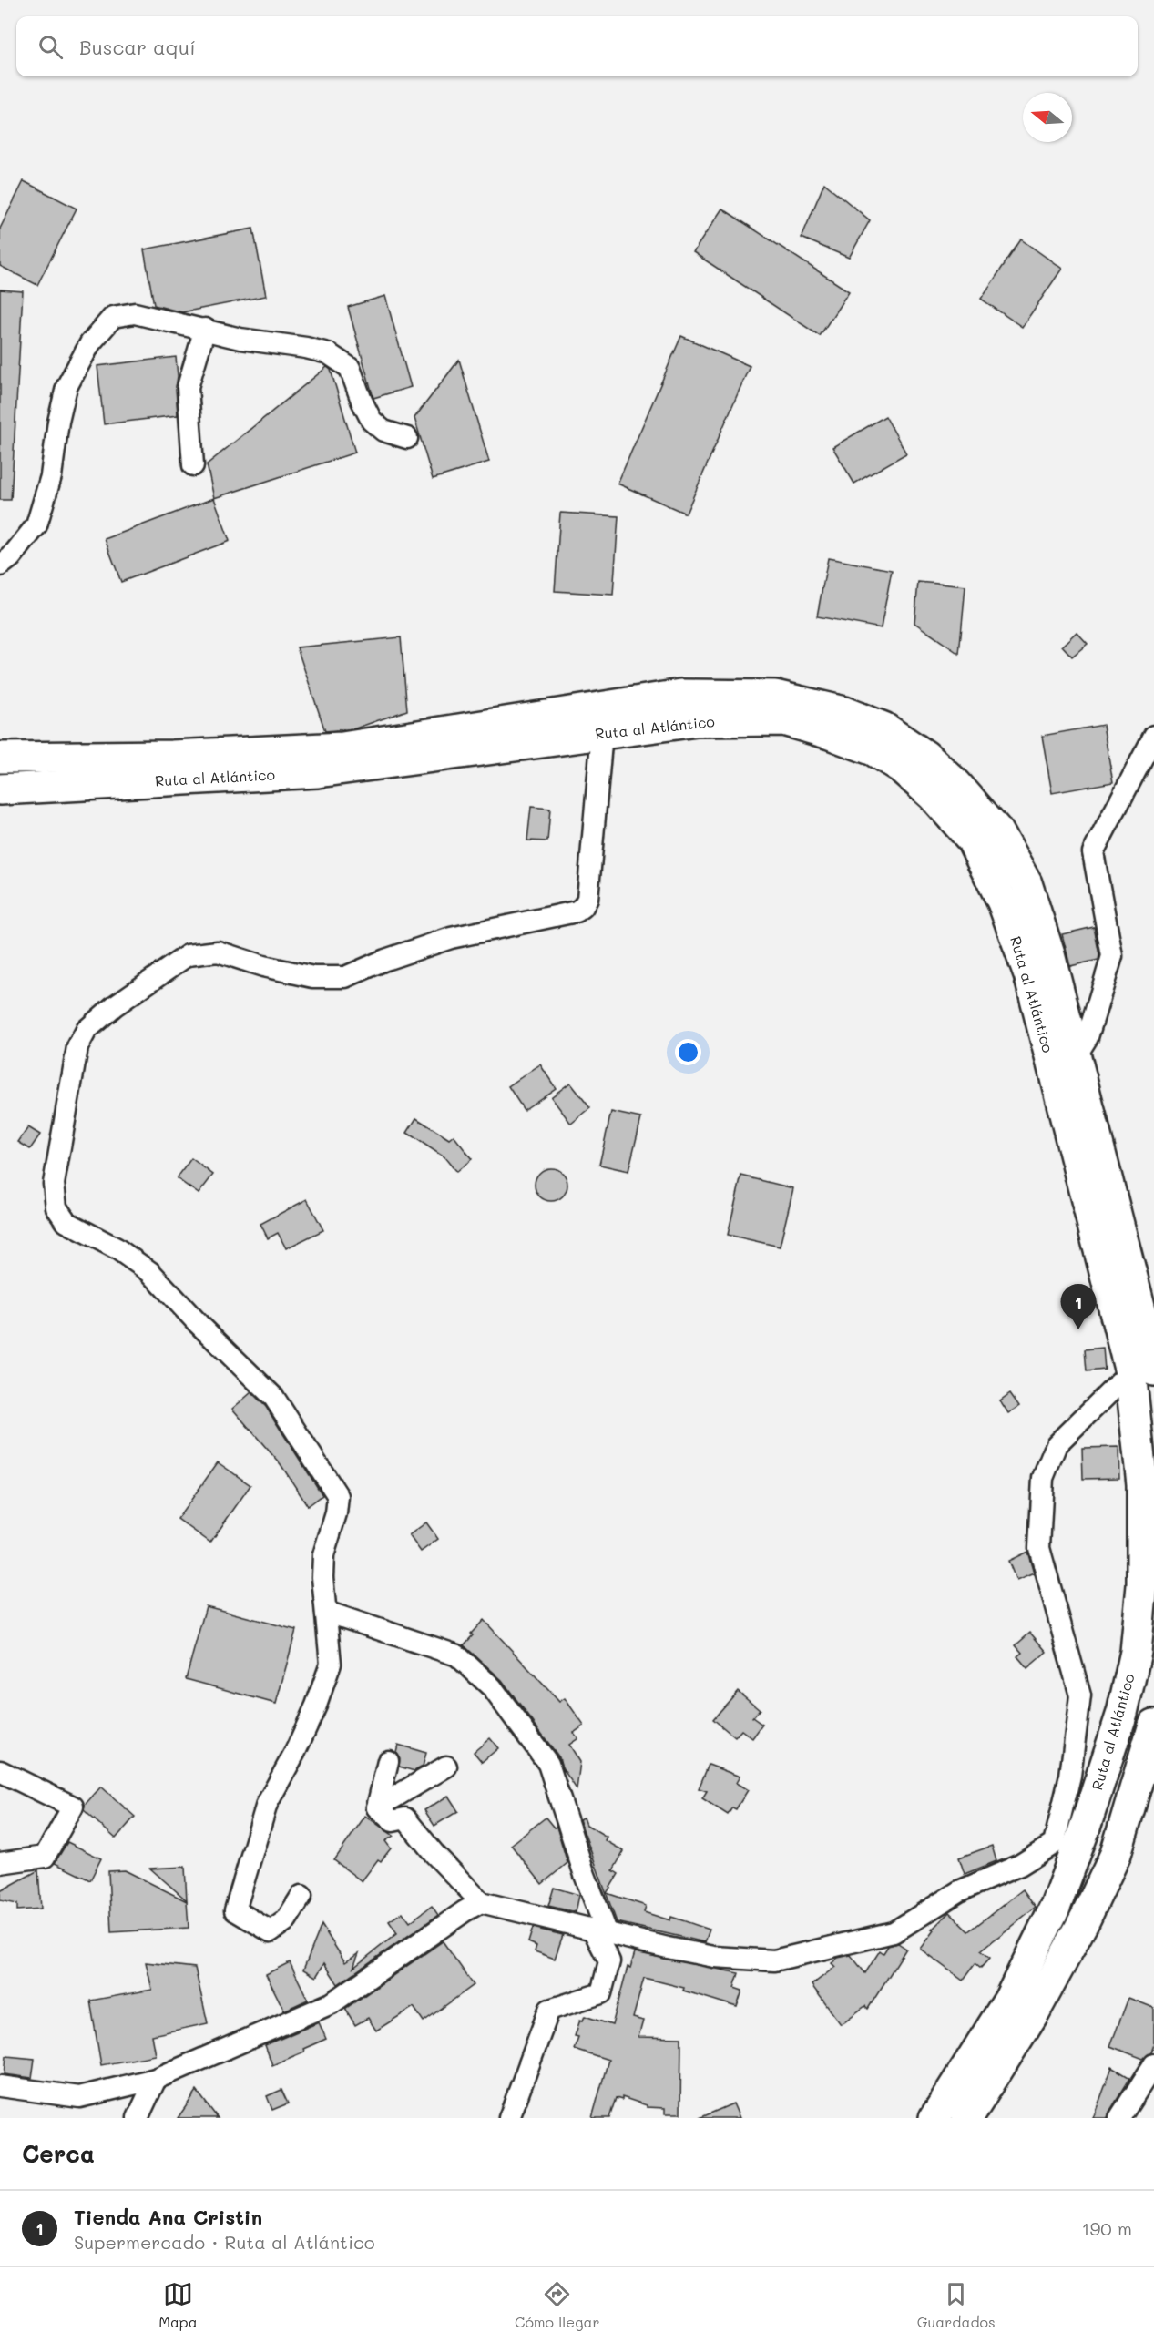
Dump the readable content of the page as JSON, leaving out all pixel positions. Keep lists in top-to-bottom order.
{
  "streets": {
    "highway": ["Ruta al Atlántico"]
  },
  "north": "left",
  "page": {
    "search": "Buscar aquí",
    "pins": "1",
    "heading": "Cerca",
    "list": [
      {
        "mark": "1",
        "name": "Tienda Ana Cristin",
        "note": "Supermercado · Ruta al Atlántico",
        "value": "190 m"
      }
    ],
    "nav": ["Mapa", "Cómo llegar", "Guardados"]
  }
}
